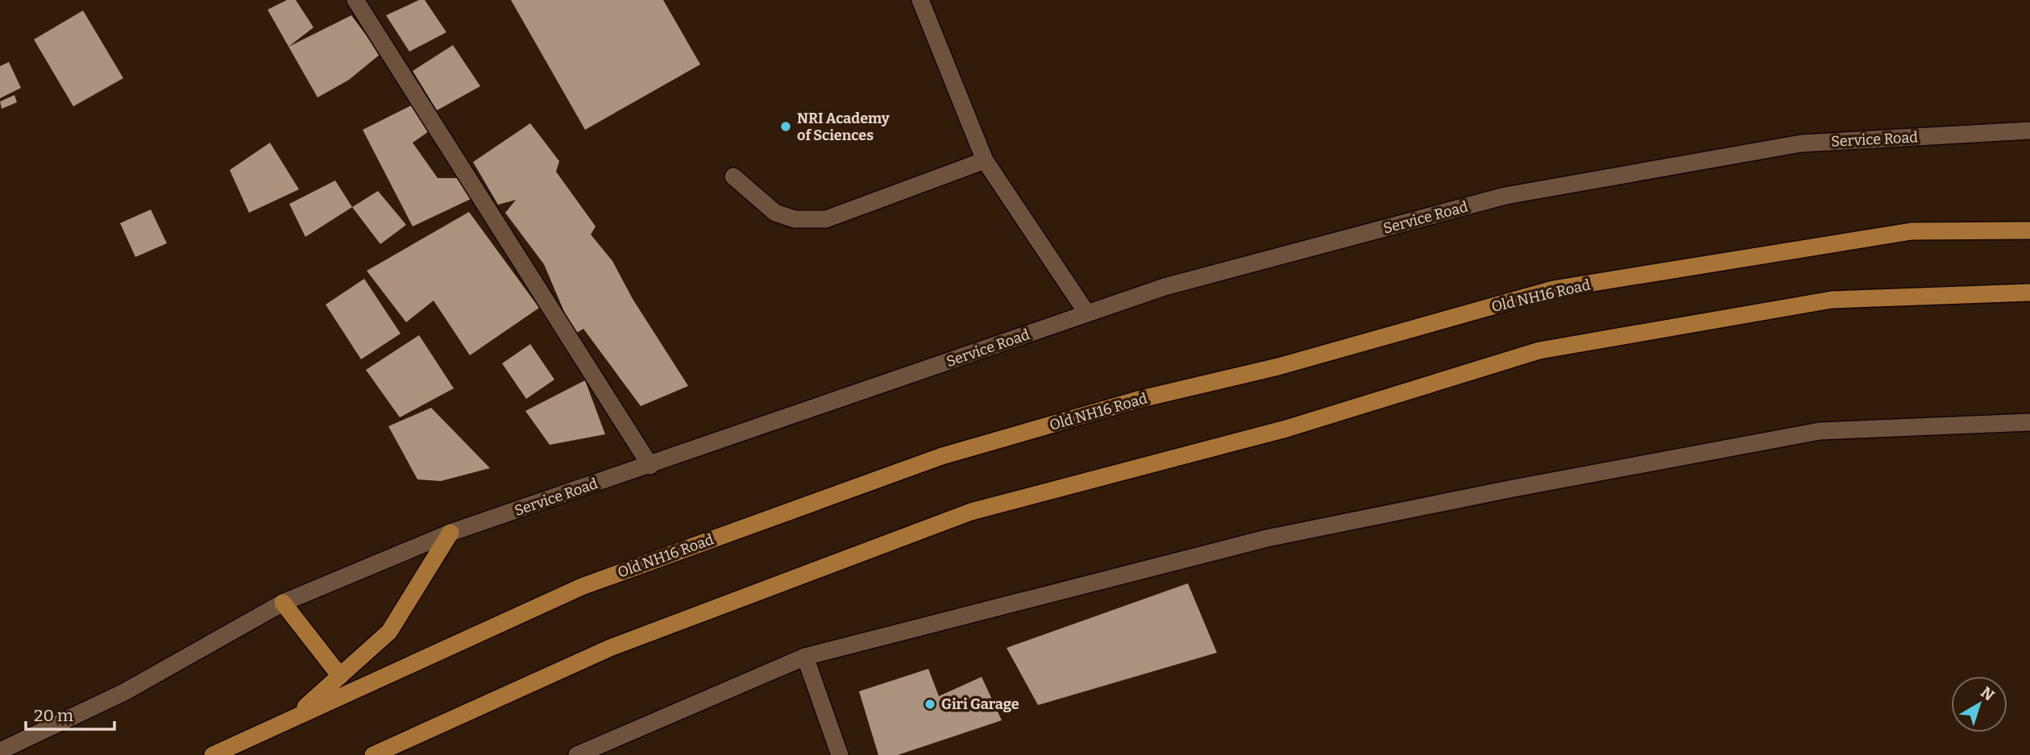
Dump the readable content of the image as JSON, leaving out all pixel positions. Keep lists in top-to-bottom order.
{
  "streets": {
    "main road": ["Old NH16 Road"],
    "street": ["Service Road"]
  },
  "places": ["NRI Academy of Sciences", "Giri Garage"],
  "scale_bar": "20 m",
  "north": "top right"
}
